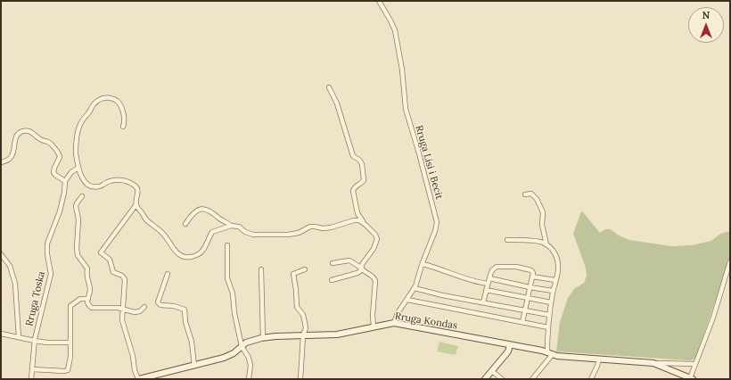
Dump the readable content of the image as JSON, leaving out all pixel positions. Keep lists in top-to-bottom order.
{
  "streets": {
    "street": ["Rruga Lisi i Becit", "Rruga Toska", "Rruga Kondas"]
  },
  "crossings": [
    ["Rruga Lisi i Becit", "Rruga Kondas"]
  ],
  "north": "top"
}
